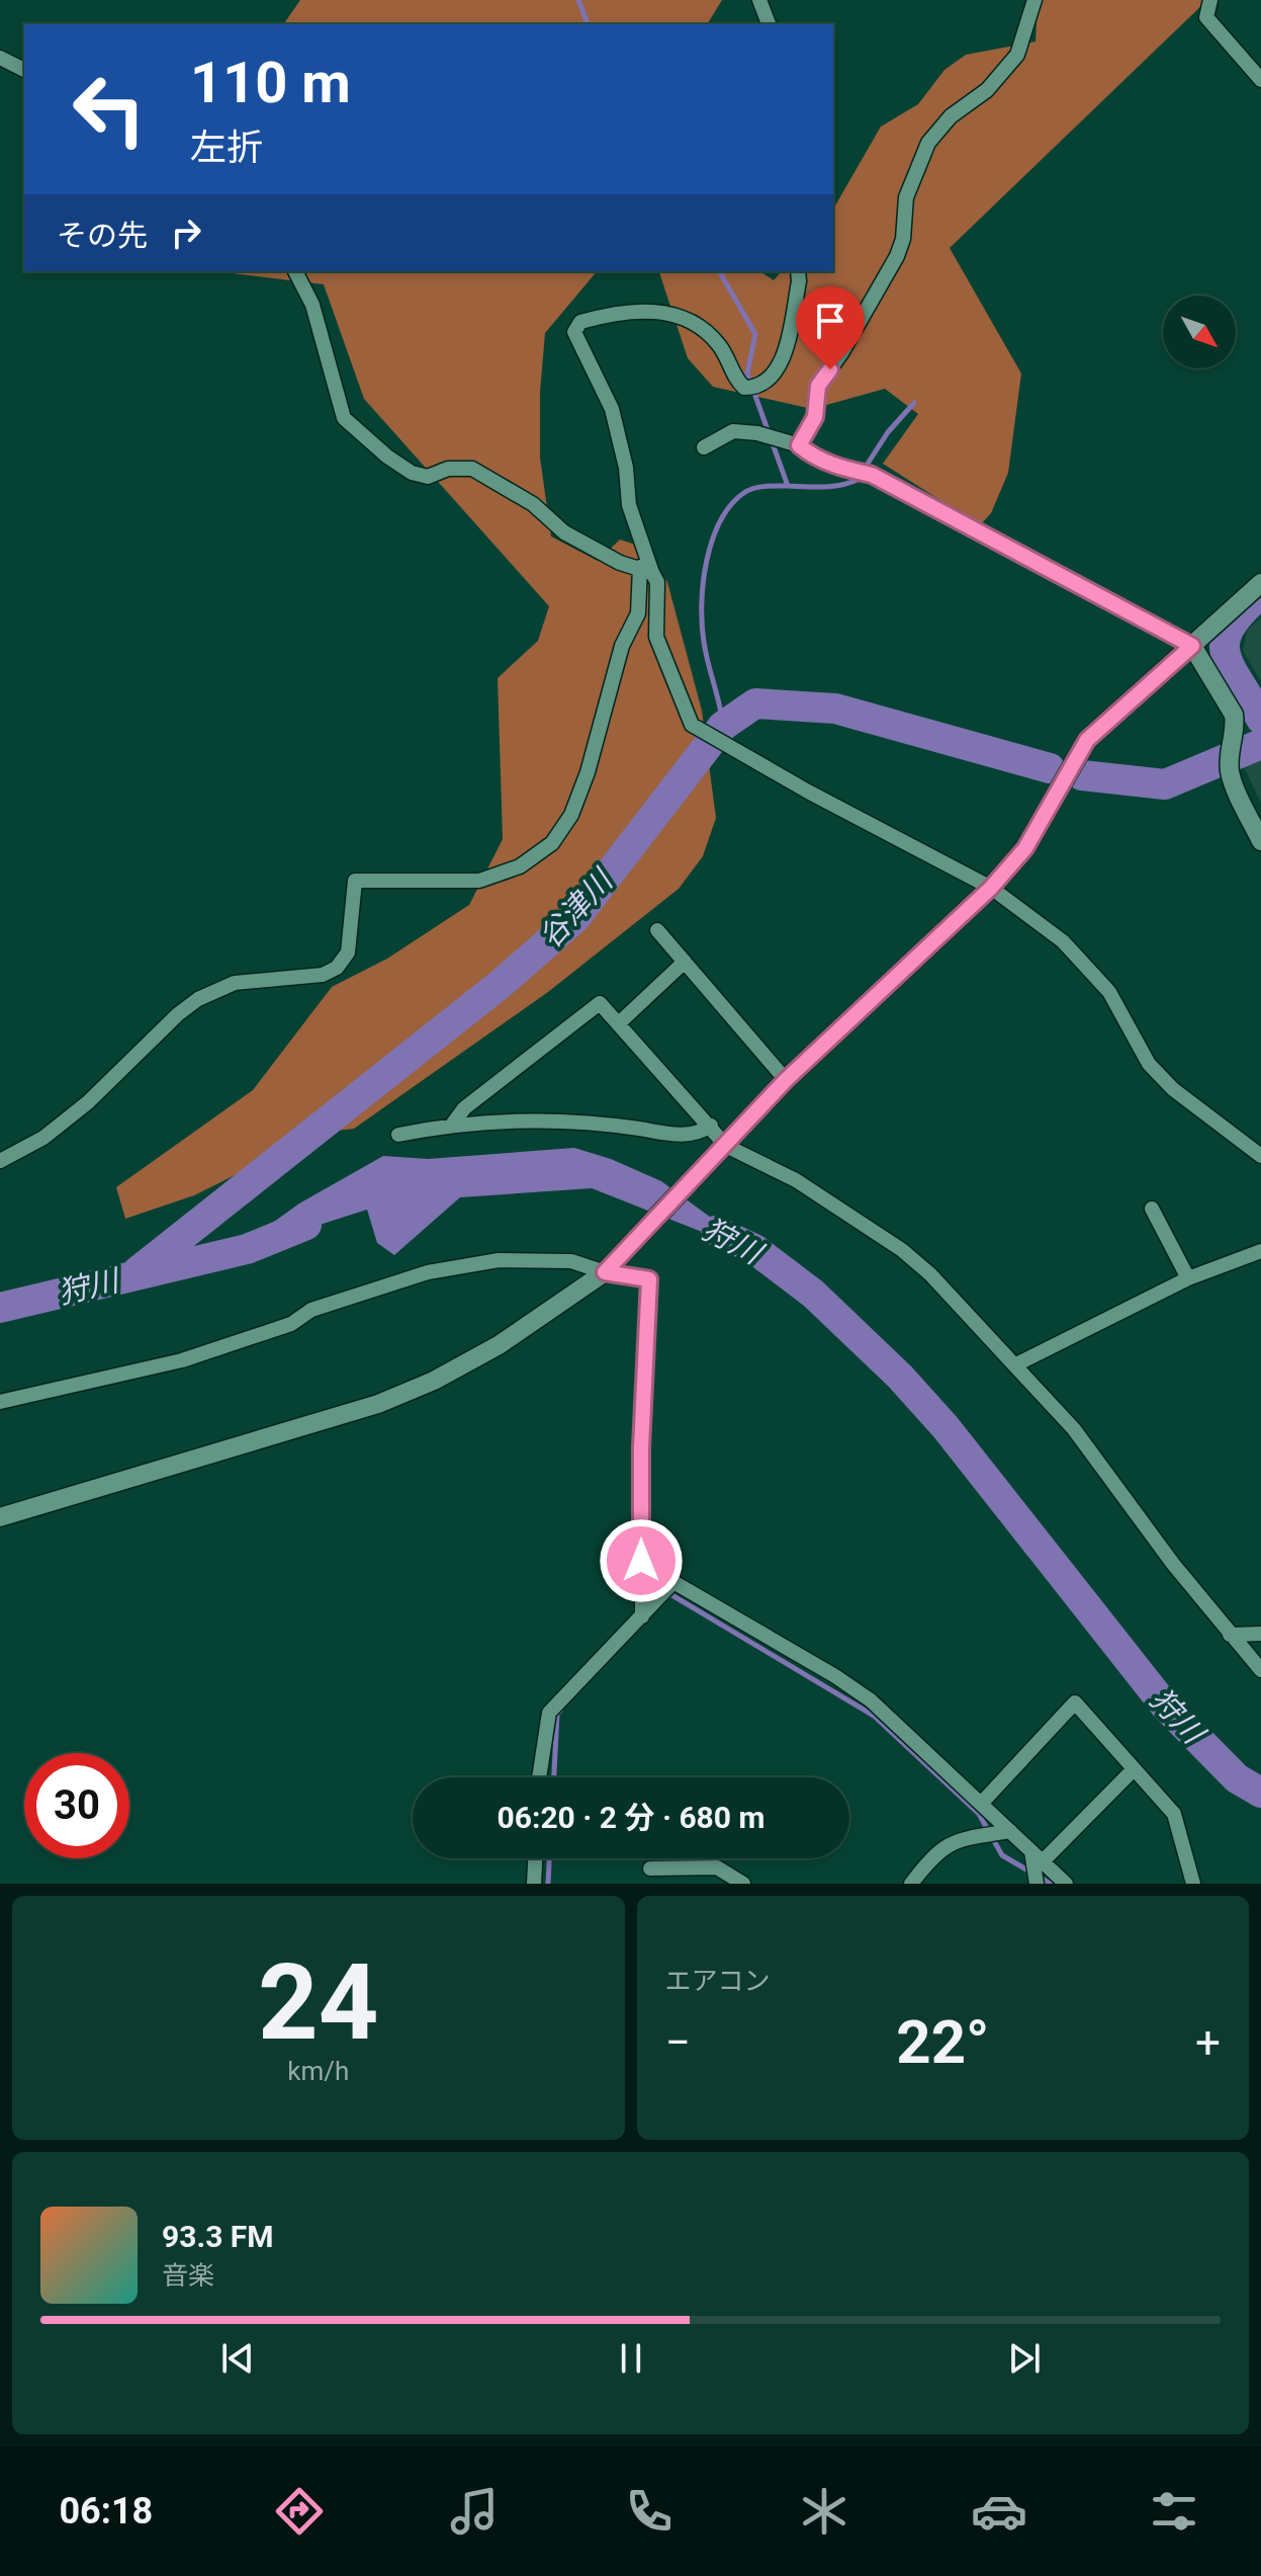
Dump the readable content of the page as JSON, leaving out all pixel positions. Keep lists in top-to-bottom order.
{
  "water": ["谷津川", "狩川"],
  "north": "bottom right",
  "page": {
    "turn": ["110 m", "左折"],
    "then": "その先",
    "limit": "30",
    "trip": "06:20 · 2 分 · 680 m",
    "tile": [
      ["24", "km/h"],
      "エアコン"
    ],
    "heat": ["−", "22°", "+"],
    "song": ["93.3 FM", "音楽"],
    "tabs": "06:18"
  }
}
